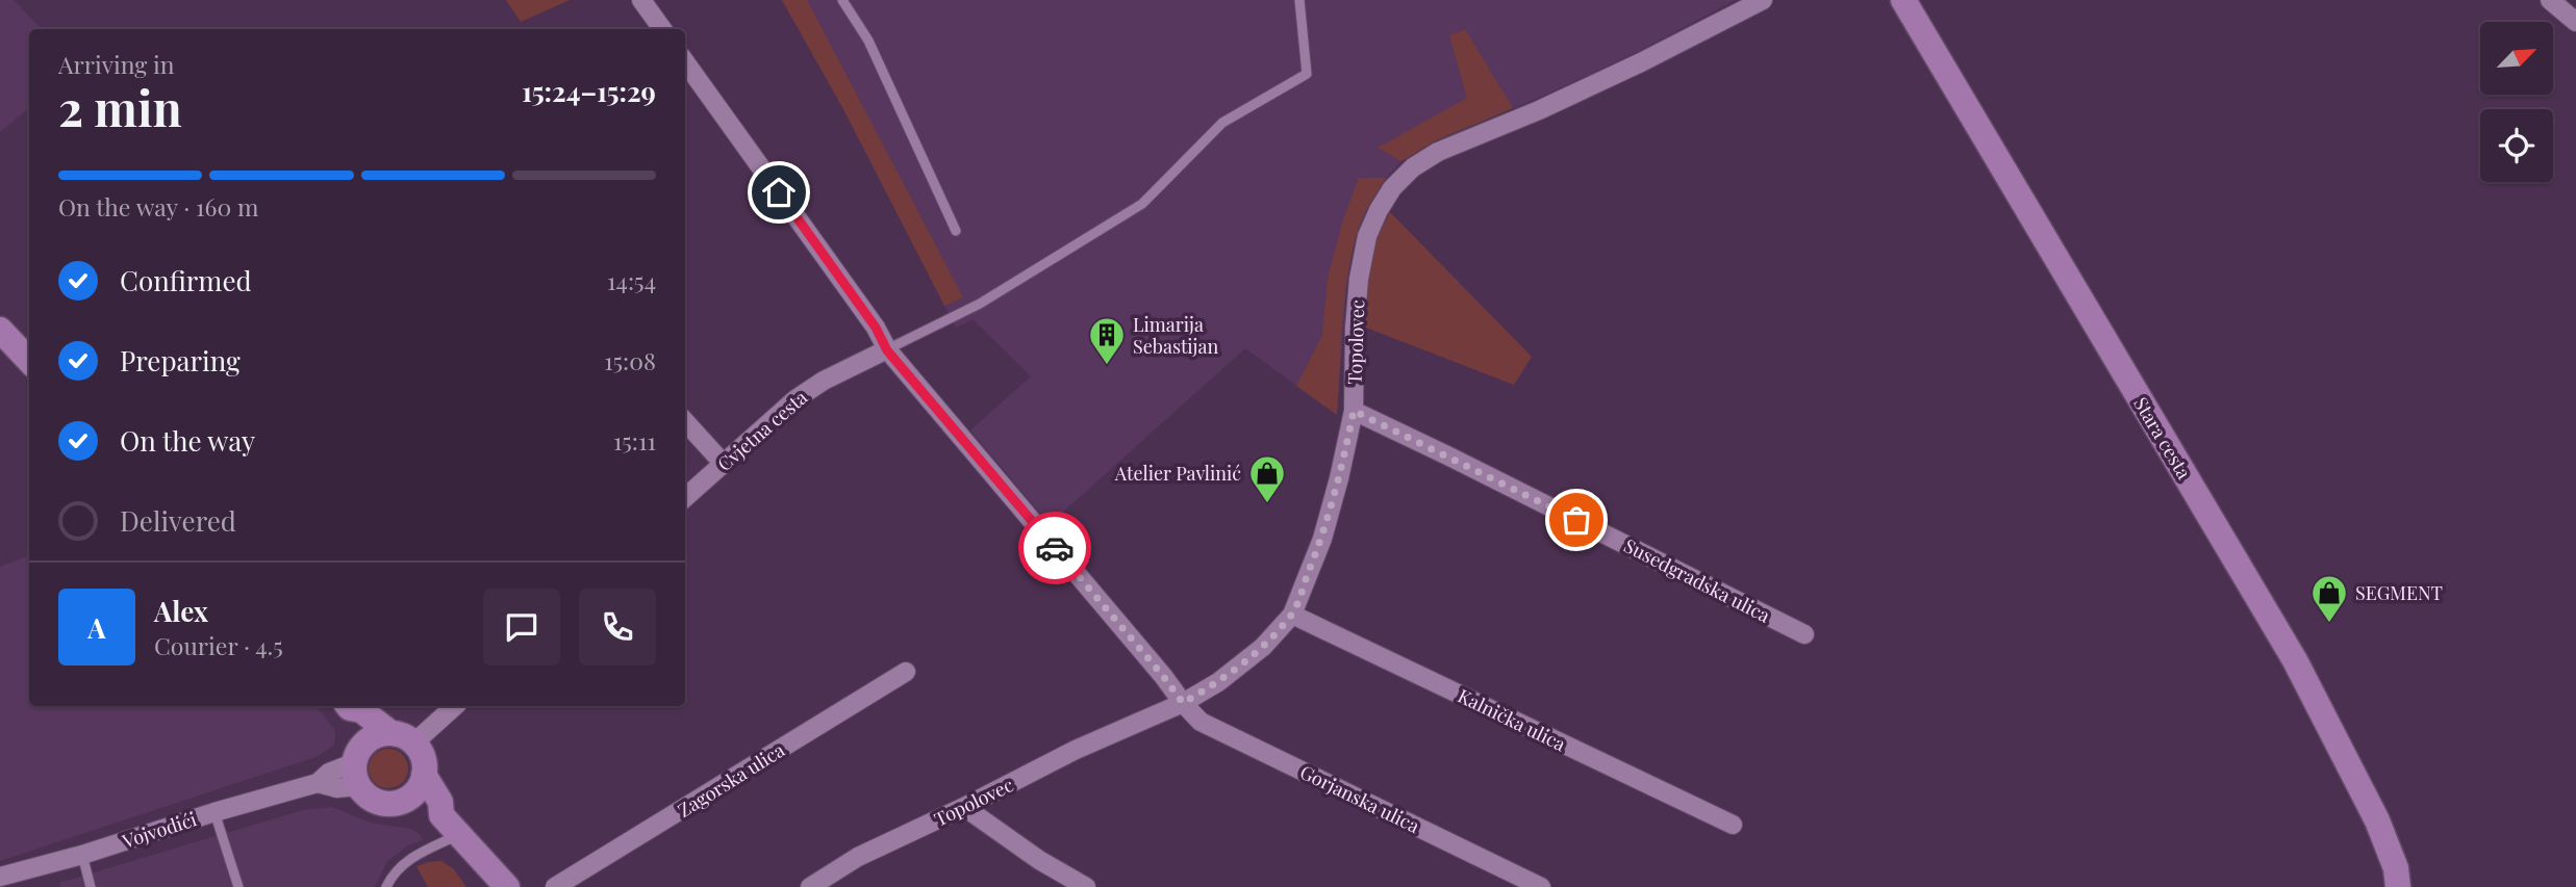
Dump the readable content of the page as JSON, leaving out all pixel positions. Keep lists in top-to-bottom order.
{
  "streets": {
    "main road": ["Stara cesta"],
    "street": [
      "Topolovec",
      "Cvjetna cesta",
      "Susedgradska ulica",
      "Kalnička ulica",
      "Zagorska ulica",
      "Gorjanska ulica",
      "Vojvodići"
    ]
  },
  "crossings": [
    ["Topolovec", "Susedgradska ulica"],
    ["Topolovec", "Kalnička ulica"],
    ["Topolovec", "Gorjanska ulica"],
    ["Cvjetna cesta", "Gorjanska ulica"]
  ],
  "places": {
    "building": ["Limarija Sebastijan"],
    "shop": ["Atelier Pavlinić", "SEGMENT"]
  },
  "north": "top right",
  "page": {
    "heading": ["2 min", "Arriving in", "15:24–15:29"],
    "panel": ["Alex", "Courier · 4.5"],
    "bar": "On the way · 160 m",
    "list": [
      ["Confirmed", "14:54"],
      ["Preparing", "15:08"],
      ["On the way", "15:11"],
      "Delivered"
    ],
    "round": "A"
  }
}
